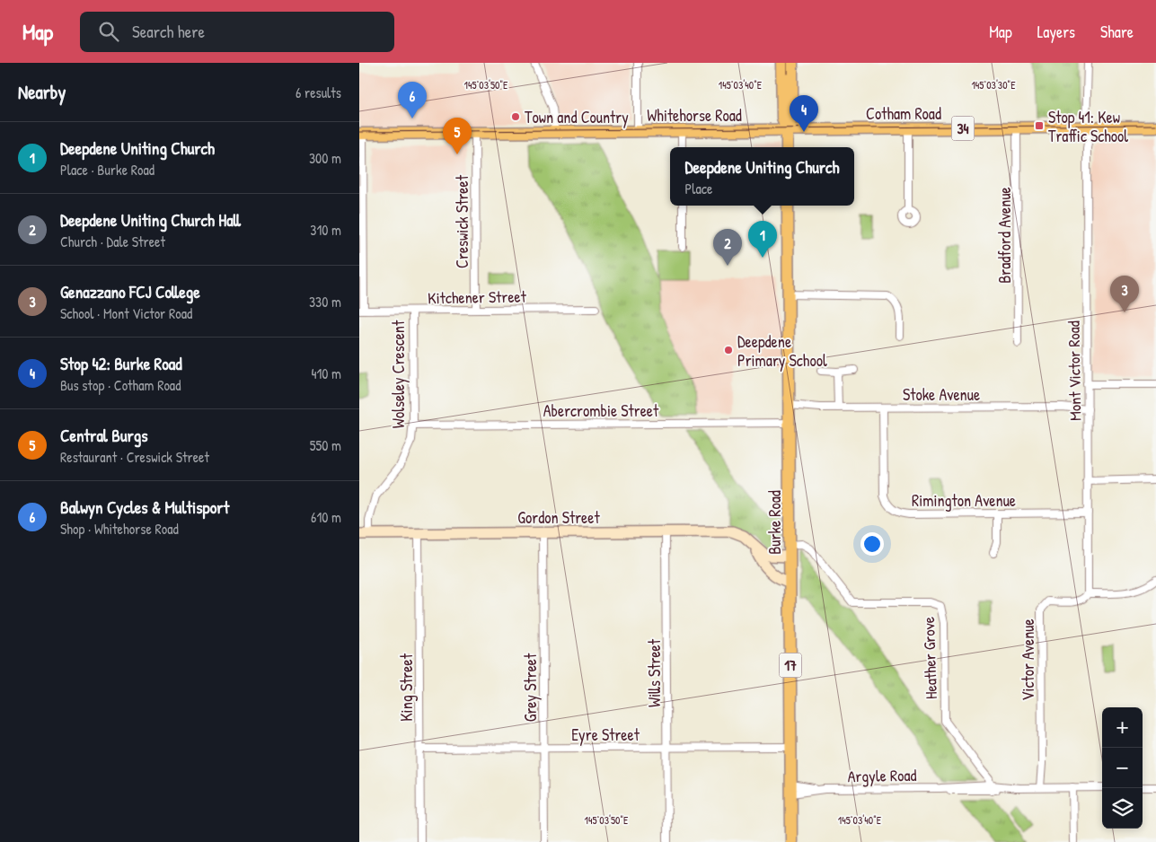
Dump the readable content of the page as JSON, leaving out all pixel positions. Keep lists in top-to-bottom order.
{
  "streets": {
    "main road": [
      "Cotham Road",
      "Whitehorse Road",
      "34",
      "Burke Road",
      "17"
    ],
    "street": [
      "Creswick Street",
      "Bradford Avenue",
      "Kitchener Street",
      "Mont Victor Road",
      "Wolseley Crescent",
      "Stoke Avenue",
      "Abercrombie Street",
      "Rimington Avenue",
      "Gordon Street",
      "Heather Grove",
      "Victor Avenue",
      "Wills Street",
      "King Street",
      "Grey Street",
      "Eyre Street",
      "Argyle Road"
    ]
  },
  "crossings": [
    ["Cotham Road", "Whitehorse Road"],
    ["Cotham Road", "Bradford Avenue"],
    ["Cotham Road", "Mont Victor Road"],
    ["Whitehorse Road", "Creswick Street"],
    ["Creswick Street", "Kitchener Street"],
    ["Kitchener Street", "Wolseley Crescent"],
    ["Mont Victor Road", "Stoke Avenue"],
    ["Mont Victor Road", "Rimington Avenue"],
    ["Mont Victor Road", "Victor Avenue"],
    ["Wolseley Crescent", "Abercrombie Street"],
    ["Wolseley Crescent", "Gordon Street"],
    ["Stoke Avenue", "Abercrombie Street"],
    ["Stoke Avenue", "Rimington Avenue"],
    ["Stoke Avenue", "Burke Road"],
    ["Abercrombie Street", "Burke Road"],
    ["Gordon Street", "Burke Road"],
    ["Gordon Street", "Wills Street"],
    ["Gordon Street", "King Street"],
    ["Gordon Street", "Grey Street"],
    ["Burke Road", "Heather Grove"],
    ["Burke Road", "Eyre Street"],
    ["Burke Road", "Argyle Road"],
    ["Heather Grove", "Argyle Road"],
    ["Victor Avenue", "Argyle Road"],
    ["Wills Street", "Eyre Street"],
    ["King Street", "Eyre Street"],
    ["Grey Street", "Eyre Street"]
  ],
  "places": {
    "other": ["Town and Country", "Deepdene Primary School"],
    "transit": ["Stop 41: Kew Traffic School"]
  },
  "page": {
    "header": "Map",
    "search": "Search here",
    "nav": ["Map", "Layers", "Share"],
    "heading": ["Nearby", "6 results"],
    "pins": [
      "6",
      "4",
      "5",
      "1",
      "2",
      "3"
    ],
    "list": [
      {
        "mark": "1",
        "name": "Deepdene Uniting Church",
        "note": "Place · Burke Road",
        "value": "300 m"
      },
      {
        "mark": "2",
        "name": "Deepdene Uniting Church Hall",
        "note": "Church · Dale Street",
        "value": "310 m"
      },
      {
        "mark": "3",
        "name": "Genazzano FCJ College",
        "note": "School · Mont Victor Road",
        "value": "330 m"
      },
      {
        "mark": "4",
        "name": "Stop 42: Burke Road",
        "note": "Bus stop · Cotham Road",
        "value": "410 m"
      },
      {
        "mark": "5",
        "name": "Central Burgs",
        "note": "Restaurant · Creswick Street",
        "value": "550 m"
      },
      {
        "mark": "6",
        "name": "Balwyn Cycles & Multisport",
        "note": "Shop · Whitehorse Road",
        "value": "610 m"
      }
    ],
    "popup": ["Deepdene Uniting Church", "Place"],
    "map_buttons": ["+", "−"]
  },
  "coordinates": ["145°03'50\"E", "145°03'40\"E", "145°03'30\"E"]
}
